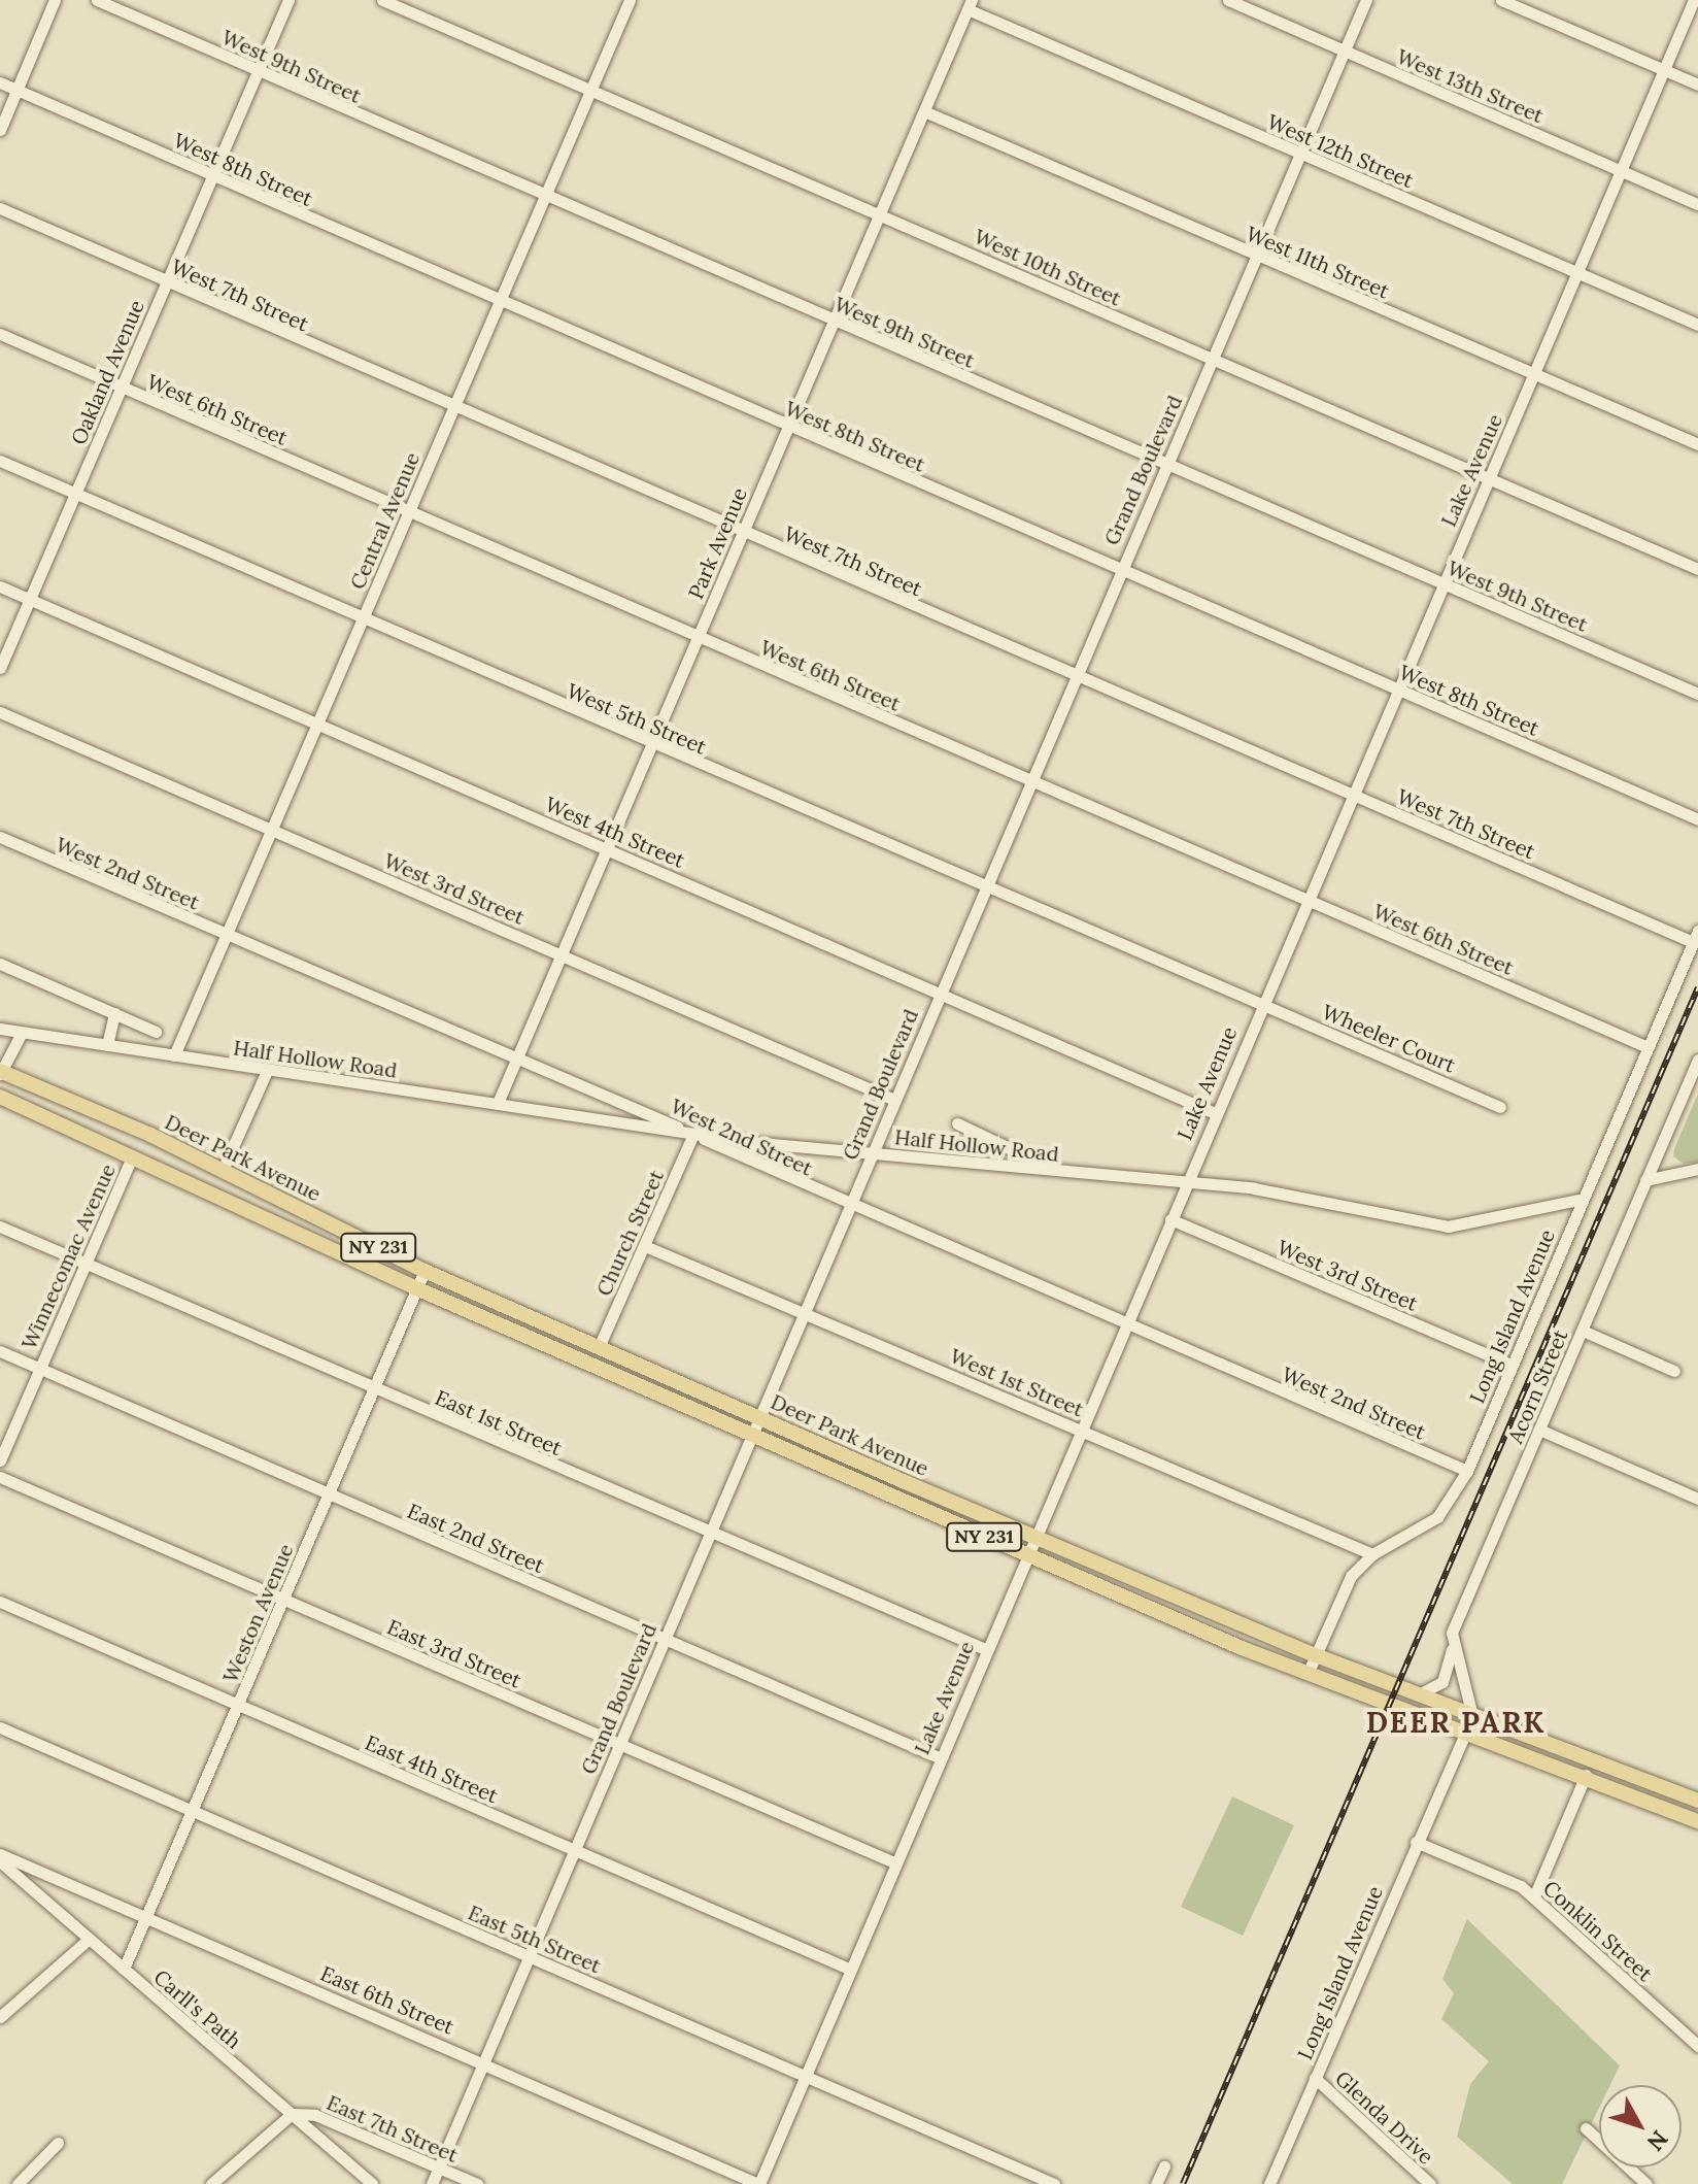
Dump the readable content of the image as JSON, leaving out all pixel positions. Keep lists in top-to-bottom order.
{
  "streets": {
    "main road": ["Deer Park Avenue", "NY 231"],
    "street": [
      "West 9th Street",
      "West 13th Street",
      "West 12th Street",
      "West 8th Street",
      "West 11th Street",
      "West 10th Street",
      "West 7th Street",
      "Oakland Avenue",
      "West 6th Street",
      "Grand Boulevard",
      "Lake Avenue",
      "Central Avenue",
      "Park Avenue",
      "West 5th Street",
      "West 4th Street",
      "West 2nd Street",
      "West 3rd Street",
      "Wheeler Court",
      "Half Hollow Road",
      "Church Street",
      "Winnecomac Avenue",
      "Long Island Avenue",
      "West 1st Street",
      "Acorn Street",
      "East 1st Street",
      "East 2nd Street",
      "Weston Avenue",
      "East 3rd Street",
      "East 4th Street",
      "Conklin Street",
      "East 5th Street",
      "East 6th Street",
      "Carll's Path",
      "Glenda Drive",
      "East 7th Street"
    ]
  },
  "crossings": [
    ["West 9th Street", "Oakland Avenue"],
    ["West 9th Street", "Grand Boulevard"],
    ["West 9th Street", "Lake Avenue"],
    ["West 9th Street", "Central Avenue"],
    ["West 9th Street", "Park Avenue"],
    ["West 13th Street", "Grand Boulevard"],
    ["West 13th Street", "Lake Avenue"],
    ["West 12th Street", "Grand Boulevard"],
    ["West 12th Street", "Lake Avenue"],
    ["West 12th Street", "Park Avenue"],
    ["West 8th Street", "Oakland Avenue"],
    ["West 8th Street", "Grand Boulevard"],
    ["West 8th Street", "Lake Avenue"],
    ["West 8th Street", "Central Avenue"],
    ["West 8th Street", "Park Avenue"],
    ["West 11th Street", "Grand Boulevard"],
    ["West 11th Street", "Lake Avenue"],
    ["West 11th Street", "Park Avenue"],
    ["West 10th Street", "Grand Boulevard"],
    ["West 10th Street", "Lake Avenue"],
    ["West 10th Street", "Central Avenue"],
    ["West 10th Street", "Park Avenue"],
    ["West 7th Street", "Oakland Avenue"],
    ["West 7th Street", "Grand Boulevard"],
    ["West 7th Street", "Lake Avenue"],
    ["West 7th Street", "Central Avenue"],
    ["West 7th Street", "Park Avenue"],
    ["West 7th Street", "Long Island Avenue"],
    ["Oakland Avenue", "West 6th Street"],
    ["Oakland Avenue", "West 5th Street"],
    ["Oakland Avenue", "West 4th Street"],
    ["West 6th Street", "Grand Boulevard"],
    ["West 6th Street", "Lake Avenue"],
    ["West 6th Street", "Central Avenue"],
    ["West 6th Street", "Park Avenue"],
    ["West 6th Street", "Long Island Avenue"],
    ["Grand Boulevard", "West 5th Street"],
    ["Grand Boulevard", "West 4th Street"],
    ["Grand Boulevard", "West 2nd Street"],
    ["Grand Boulevard", "West 3rd Street"],
    ["Grand Boulevard", "Half Hollow Road"],
    ["Grand Boulevard", "Deer Park Avenue"],
    ["Grand Boulevard", "West 1st Street"],
    ["Grand Boulevard", "East 1st Street"],
    ["Grand Boulevard", "East 2nd Street"],
    ["Grand Boulevard", "East 3rd Street"],
    ["Grand Boulevard", "East 4th Street"],
    ["Grand Boulevard", "East 5th Street"],
    ["Grand Boulevard", "East 6th Street"],
    ["Grand Boulevard", "East 7th Street"],
    ["Lake Avenue", "West 5th Street"],
    ["Lake Avenue", "West 4th Street"],
    ["Lake Avenue", "West 2nd Street"],
    ["Lake Avenue", "West 3rd Street"],
    ["Lake Avenue", "Wheeler Court"],
    ["Lake Avenue", "Half Hollow Road"],
    ["Lake Avenue", "Deer Park Avenue"],
    ["Lake Avenue", "West 1st Street"],
    ["Lake Avenue", "East 1st Street"],
    ["Lake Avenue", "East 2nd Street"],
    ["Lake Avenue", "East 3rd Street"],
    ["Lake Avenue", "East 4th Street"],
    ["Lake Avenue", "East 5th Street"],
    ["Lake Avenue", "East 6th Street"],
    ["Central Avenue", "West 5th Street"],
    ["Central Avenue", "West 4th Street"],
    ["Central Avenue", "West 2nd Street"],
    ["Central Avenue", "West 3rd Street"],
    ["Central Avenue", "Half Hollow Road"],
    ["Park Avenue", "West 5th Street"],
    ["Park Avenue", "West 4th Street"],
    ["Park Avenue", "West 2nd Street"],
    ["Park Avenue", "West 3rd Street"],
    ["Park Avenue", "Half Hollow Road"],
    ["West 5th Street", "Wheeler Court"],
    ["West 2nd Street", "Half Hollow Road"],
    ["West 2nd Street", "Church Street"],
    ["West 2nd Street", "Long Island Avenue"],
    ["West 3rd Street", "Long Island Avenue"],
    ["Half Hollow Road", "Church Street"],
    ["Half Hollow Road", "Long Island Avenue"],
    ["Deer Park Avenue", "Church Street"],
    ["Deer Park Avenue", "Winnecomac Avenue"],
    ["Deer Park Avenue", "Long Island Avenue"],
    ["Deer Park Avenue", "Acorn Street"],
    ["Deer Park Avenue", "Weston Avenue"],
    ["Church Street", "West 1st Street"],
    ["Winnecomac Avenue", "East 1st Street"],
    ["Winnecomac Avenue", "East 2nd Street"],
    ["Long Island Avenue", "West 1st Street"],
    ["Long Island Avenue", "Conklin Street"],
    ["Long Island Avenue", "Glenda Drive"],
    ["East 1st Street", "Weston Avenue"],
    ["East 2nd Street", "Weston Avenue"],
    ["Weston Avenue", "East 3rd Street"],
    ["Weston Avenue", "East 4th Street"],
    ["Weston Avenue", "East 5th Street"],
    ["Weston Avenue", "East 6th Street"],
    ["Weston Avenue", "Carll's Path"],
    ["Carll's Path", "East 7th Street"]
  ],
  "districts": ["DEER PARK"],
  "north": "bottom right"
}
